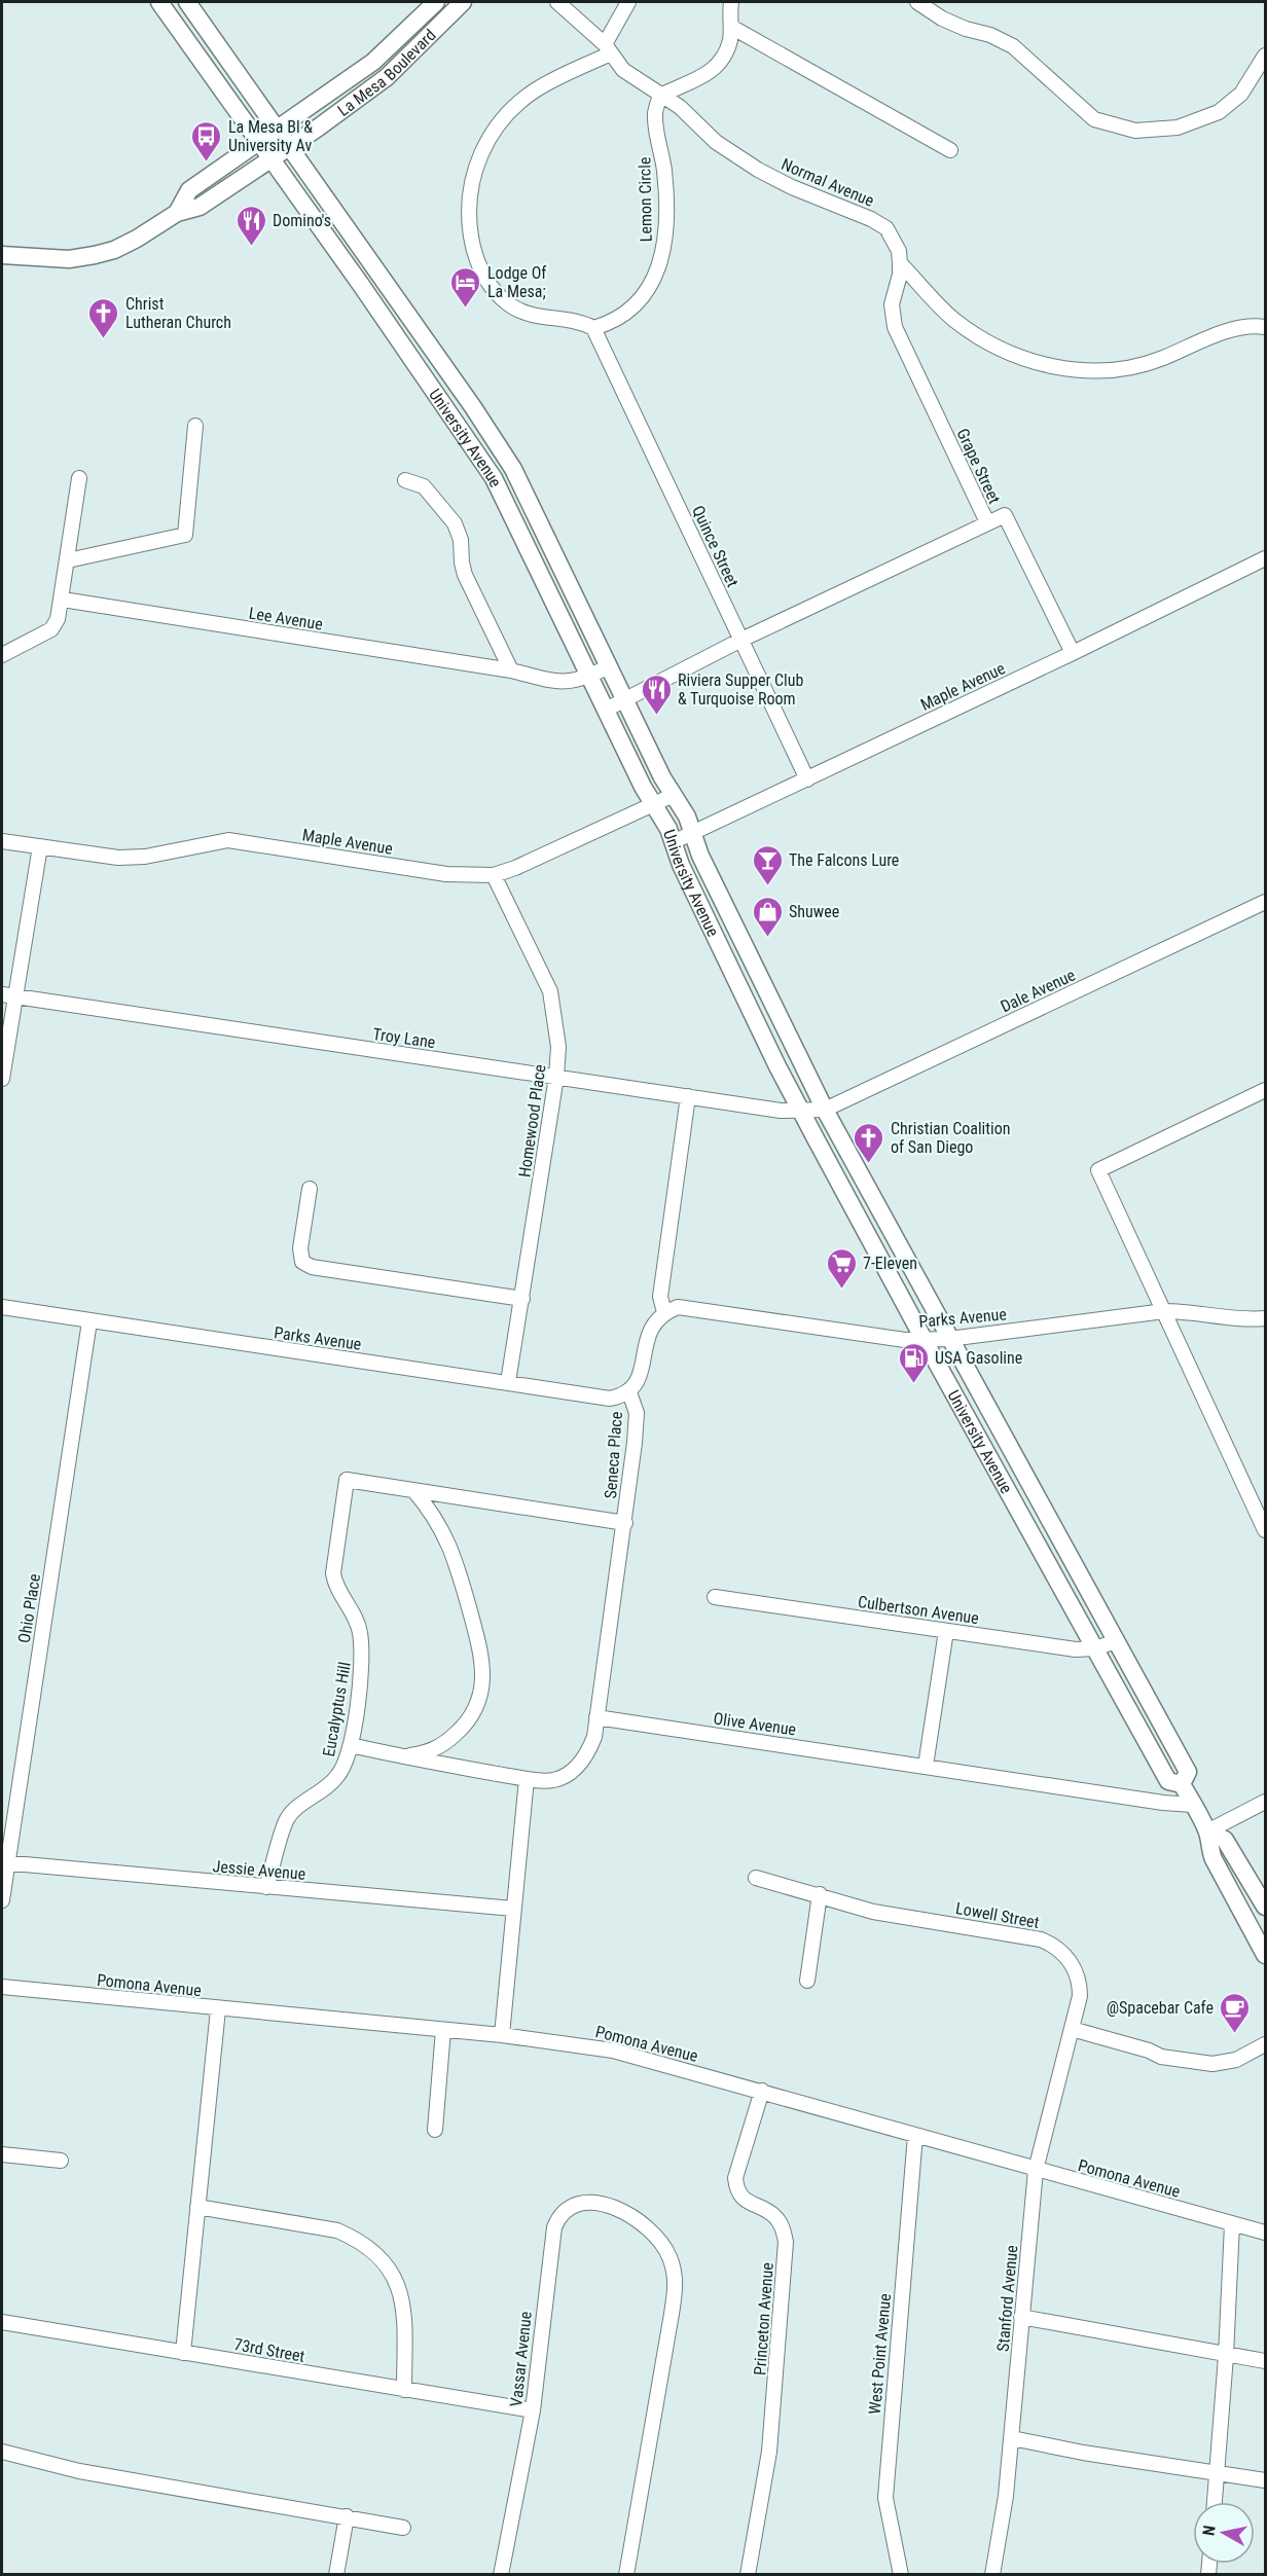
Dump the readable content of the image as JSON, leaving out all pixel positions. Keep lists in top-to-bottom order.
{
  "streets": {
    "main road": ["La Mesa Boulevard", "University Avenue"],
    "street": [
      "Normal Avenue",
      "Lemon Circle",
      "Grape Street",
      "Quince Street",
      "Lee Avenue",
      "Maple Avenue",
      "Dale Avenue",
      "Troy Lane",
      "Homewood Place",
      "Parks Avenue",
      "Seneca Place",
      "Ohio Place",
      "Culbertson Avenue",
      "Eucalyptus Hill",
      "Olive Avenue",
      "Jessie Avenue",
      "Lowell Street",
      "Pomona Avenue",
      "Stanford Avenue",
      "Princeton Avenue",
      "73rd Street",
      "West Point Avenue",
      "Vassar Avenue"
    ]
  },
  "crossings": [
    ["La Mesa Boulevard", "University Avenue"],
    ["Normal Avenue", "Lemon Circle"],
    ["Normal Avenue", "Grape Street"],
    ["Lemon Circle", "Quince Street"],
    ["University Avenue", "Lee Avenue"],
    ["University Avenue", "Maple Avenue"],
    ["University Avenue", "Dale Avenue"],
    ["University Avenue", "Troy Lane"],
    ["University Avenue", "Parks Avenue"],
    ["University Avenue", "Culbertson Avenue"],
    ["University Avenue", "Olive Avenue"],
    ["Grape Street", "Maple Avenue"],
    ["Quince Street", "Maple Avenue"],
    ["Maple Avenue", "Homewood Place"],
    ["Dale Avenue", "Troy Lane"],
    ["Troy Lane", "Homewood Place"],
    ["Homewood Place", "Parks Avenue"],
    ["Parks Avenue", "Seneca Place"],
    ["Parks Avenue", "Ohio Place"],
    ["Seneca Place", "Olive Avenue"],
    ["Ohio Place", "Jessie Avenue"],
    ["Eucalyptus Hill", "Jessie Avenue"],
    ["Lowell Street", "Stanford Avenue"],
    ["Pomona Avenue", "Stanford Avenue"],
    ["Pomona Avenue", "Princeton Avenue"],
    ["Pomona Avenue", "West Point Avenue"],
    ["73rd Street", "Vassar Avenue"]
  ],
  "places": {
    "bus stop": ["La Mesa Bl & University Av"],
    "restaurant": ["Domino's", "Riviera Supper Club & Turquoise Room"],
    "hotel": ["Lodge Of La Mesa;"],
    "church": ["Christ Lutheran Church", "Christian Coalition of San Diego"],
    "bar": ["The Falcons Lure"],
    "shop": ["Shuwee"],
    "supermarket": ["7-Eleven"],
    "fuel station": ["USA Gasoline"],
    "cafe": ["@Spacebar Cafe"]
  },
  "north": "left"
}
